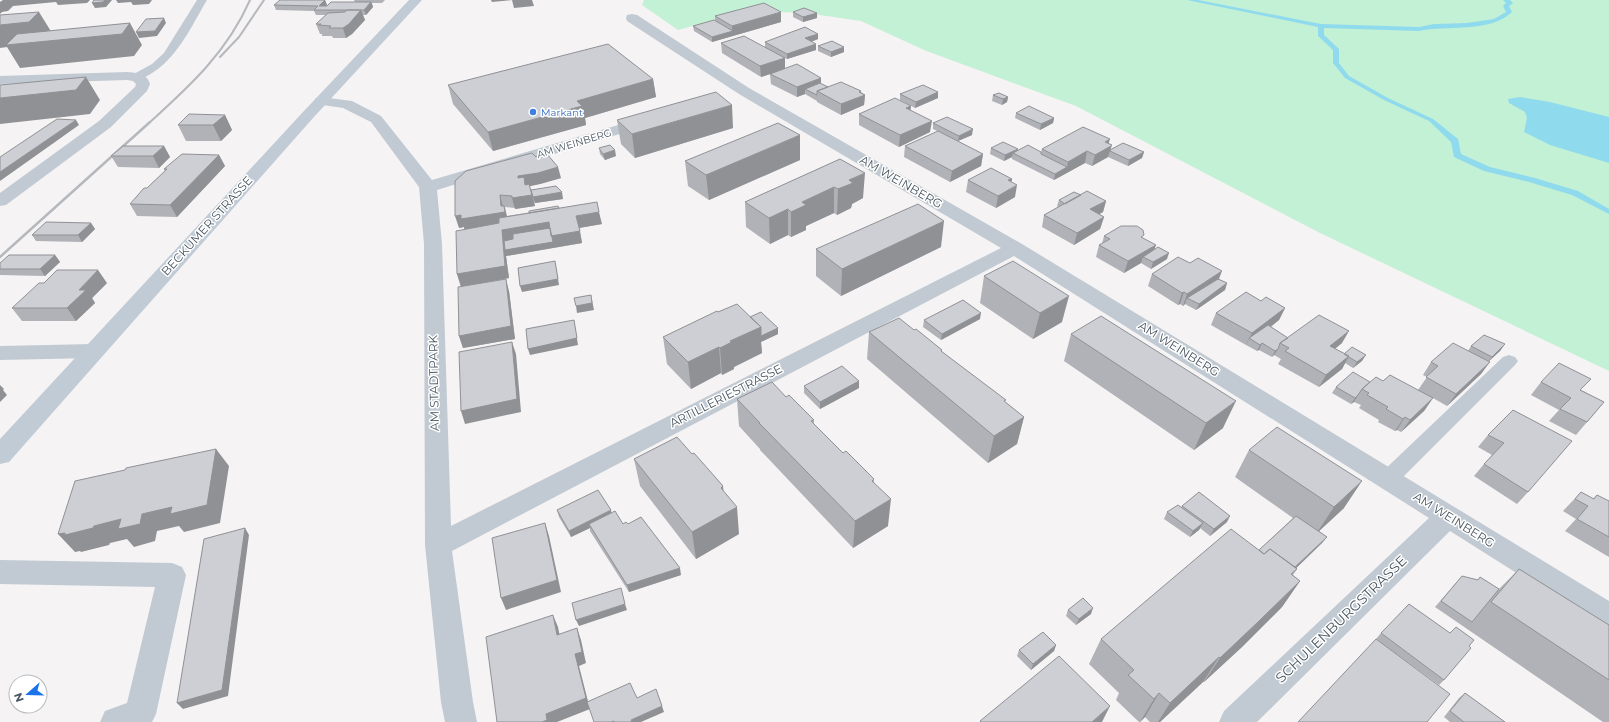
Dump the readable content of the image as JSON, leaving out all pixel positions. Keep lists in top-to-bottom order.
{
  "streets": {
    "main road": ["BECKUMER STRASSE"],
    "street": [
      "AM WEINBERG",
      "AM STADTPARK",
      "ARTILLERIESTRASSE",
      "SCHULENBURGSTRASSE"
    ]
  },
  "crossings": [
    ["AM WEINBERG", "AM STADTPARK"],
    ["AM WEINBERG", "ARTILLERIESTRASSE"],
    ["AM WEINBERG", "SCHULENBURGSTRASSE"],
    ["AM STADTPARK", "ARTILLERIESTRASSE"]
  ],
  "places": ["Markant"],
  "north": "left"
}
